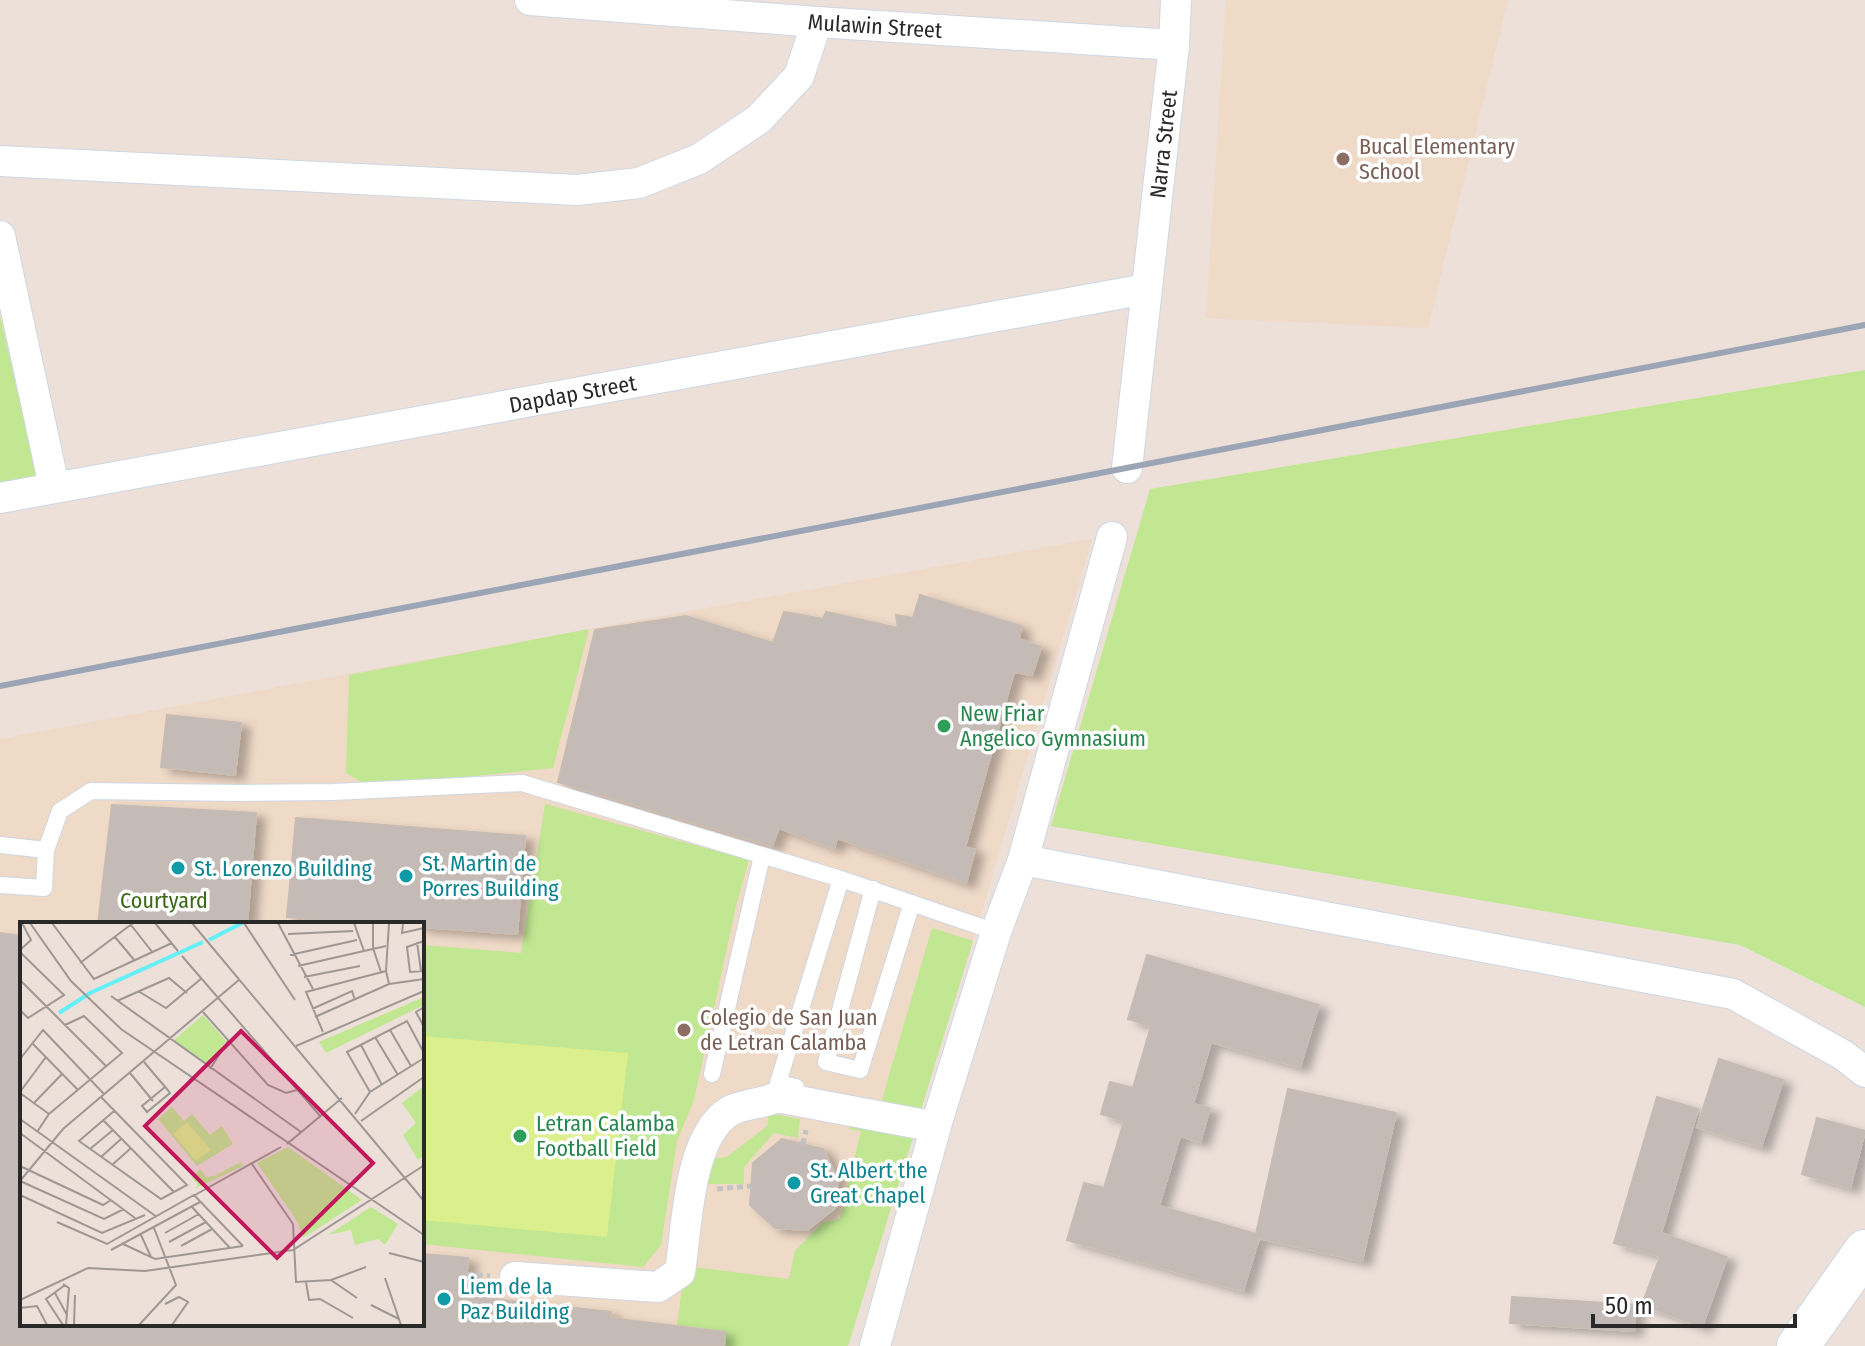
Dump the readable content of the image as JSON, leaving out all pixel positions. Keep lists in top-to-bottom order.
{
  "streets": {
    "street": ["Mulawin Street", "Narra Street", "Dapdap Street"]
  },
  "crossings": [
    ["Mulawin Street", "Narra Street"],
    ["Narra Street", "Dapdap Street"]
  ],
  "parks": ["Courtyard"],
  "places": [
    "Bucal Elementary School",
    "New Friar Angelico Gymnasium",
    "St. Lorenzo Building",
    "St. Martin de Porres Building",
    "Colegio de San Juan de Letran Calamba",
    "Letran Calamba Football Field",
    "St. Albert the Great Chapel",
    "Liem de la Paz Building"
  ],
  "scale_bar": "50 m"
}
